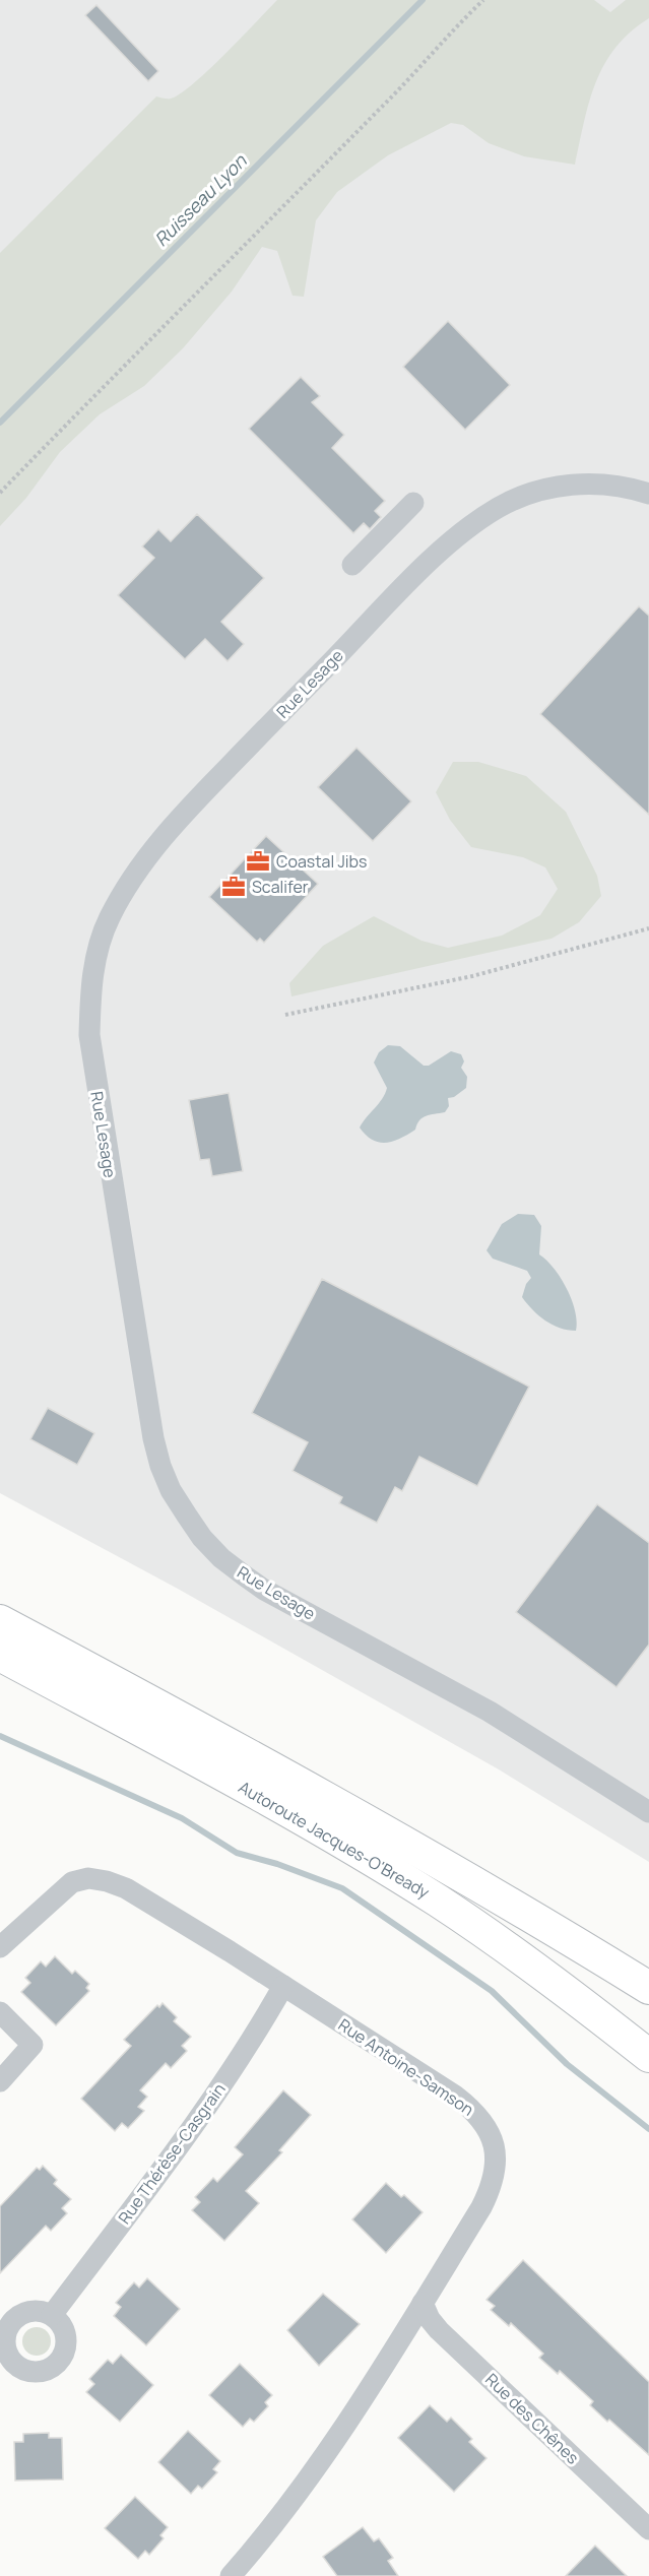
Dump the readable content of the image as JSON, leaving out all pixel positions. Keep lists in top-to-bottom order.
{
  "streets": {
    "highway": ["Autoroute Jacques-O'Bready"],
    "street": [
      "Rue Lesage",
      "Rue Antoine-Samson",
      "Rue Thérèse-Casgrain",
      "Rue des Chênes"
    ]
  },
  "crossings": [
    ["Rue Antoine-Samson", "Rue Thérèse-Casgrain"],
    ["Rue Antoine-Samson", "Rue des Chênes"]
  ],
  "water": ["Ruisseau Lyon"],
  "places": {
    "office": ["Coastal Jibs", "Scalifer"]
  }
}
